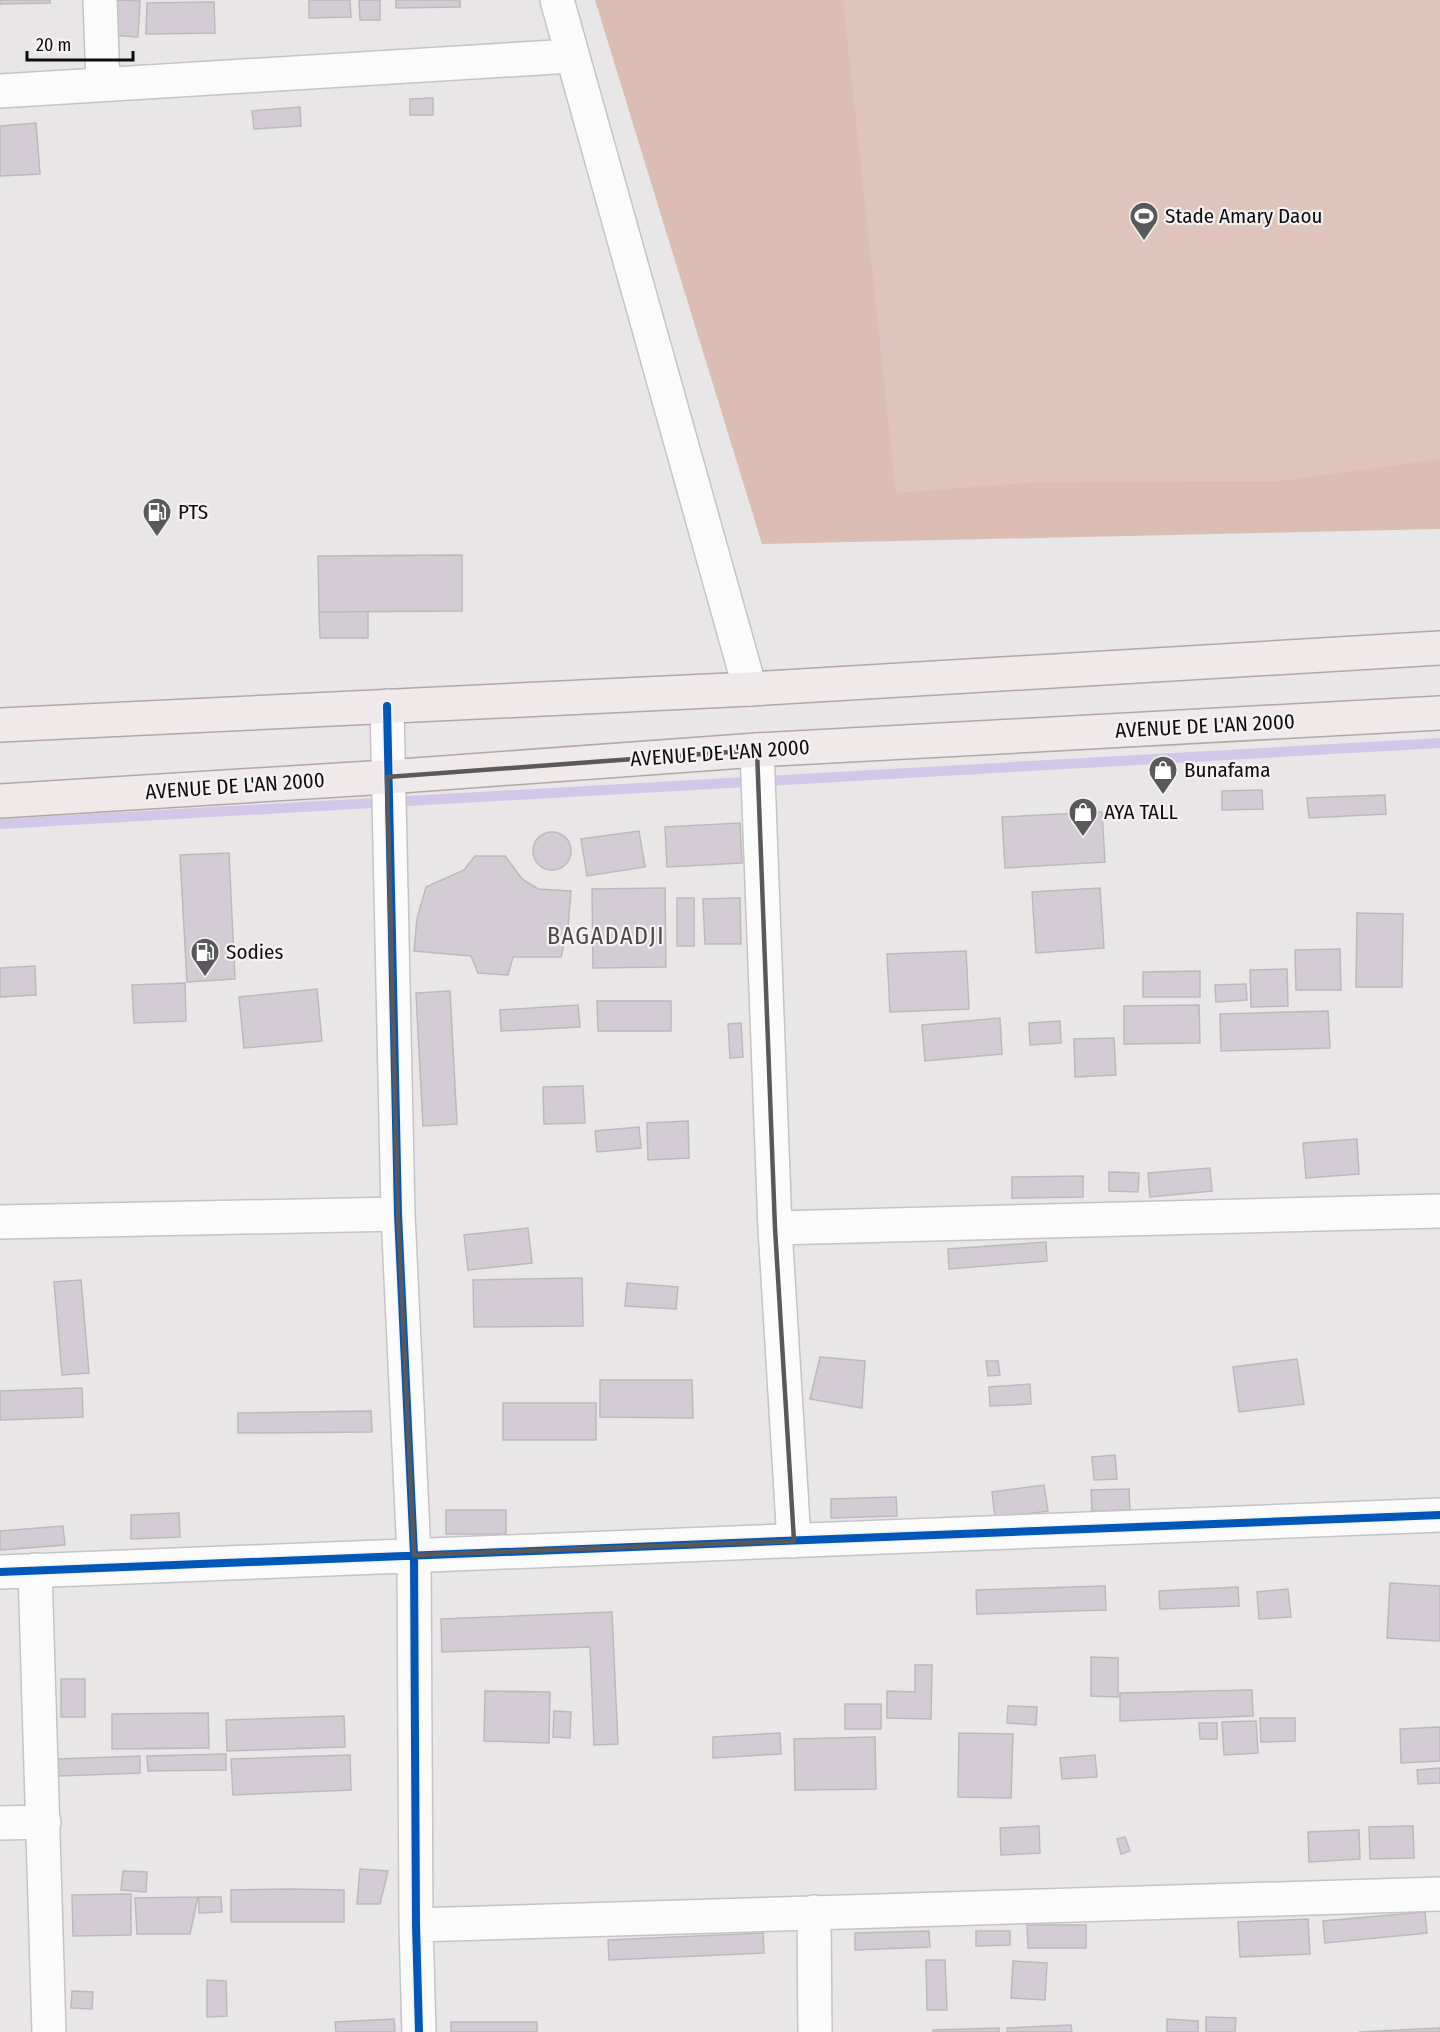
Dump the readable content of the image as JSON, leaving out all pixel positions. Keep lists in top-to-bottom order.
{
  "streets": {
    "main road": ["AVENUE DE L'AN 2000"]
  },
  "districts": ["BAGADADJI"],
  "places": {
    "sports": ["Stade Amary Daou"],
    "fuel station": ["PTS", "Sodies"],
    "shop": ["Bunafama", "AYA TALL"]
  },
  "scale_bar": "20 m"
}
